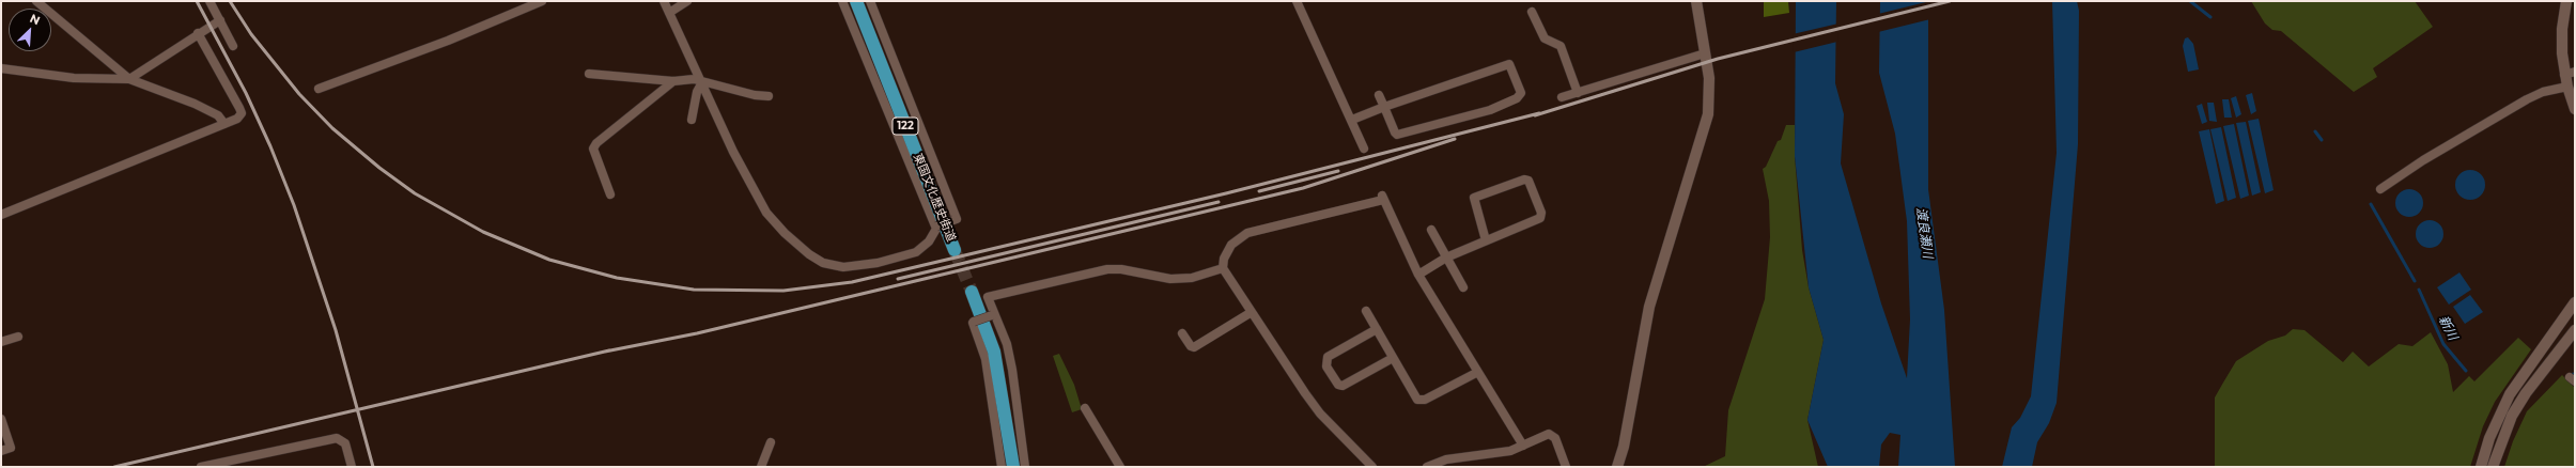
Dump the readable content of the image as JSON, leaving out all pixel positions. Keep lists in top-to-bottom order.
{
  "streets": {
    "highway": ["122", "東国文化歴史街道"]
  },
  "water": ["渡良瀬川", "新川"],
  "north": "top right"
}
